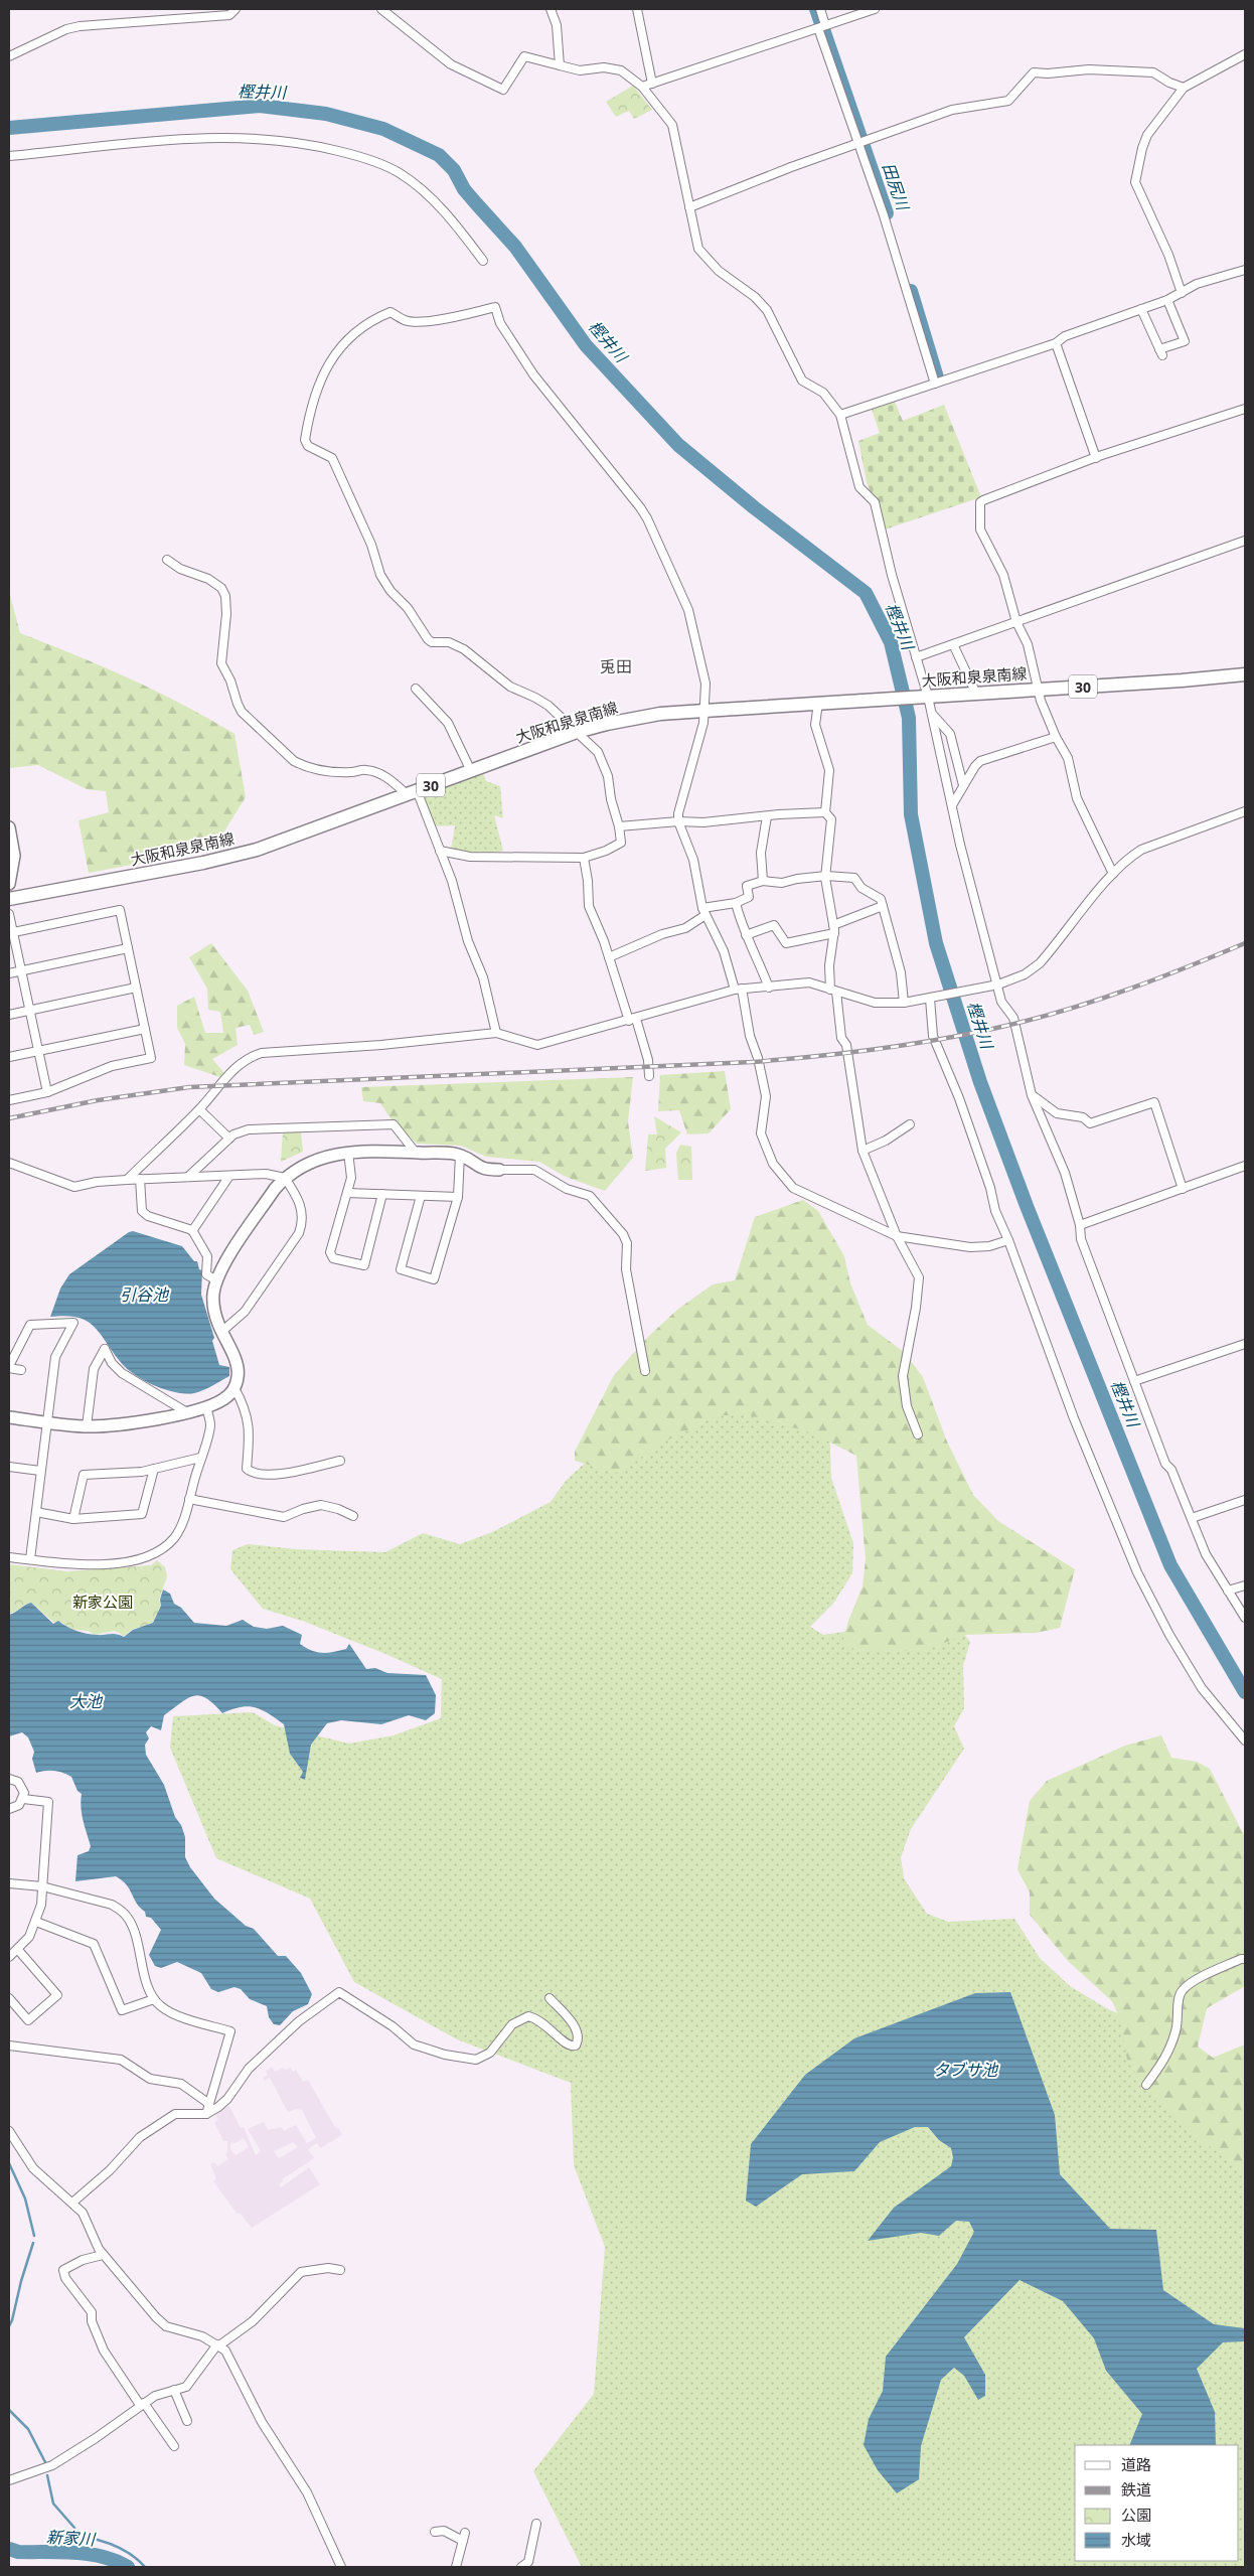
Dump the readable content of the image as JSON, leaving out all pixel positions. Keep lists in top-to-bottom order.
{
  "streets": {
    "main road": ["大阪和泉泉南線", "30"]
  },
  "districts": ["兎田"],
  "water": [
    "樫井川",
    "田尻川",
    "引谷池",
    "大池",
    "タブサ池",
    "新家川"
  ],
  "parks": ["新家公園"],
  "legend": [
    "道路",
    "鉄道",
    "公園",
    "水域"
  ]
}
